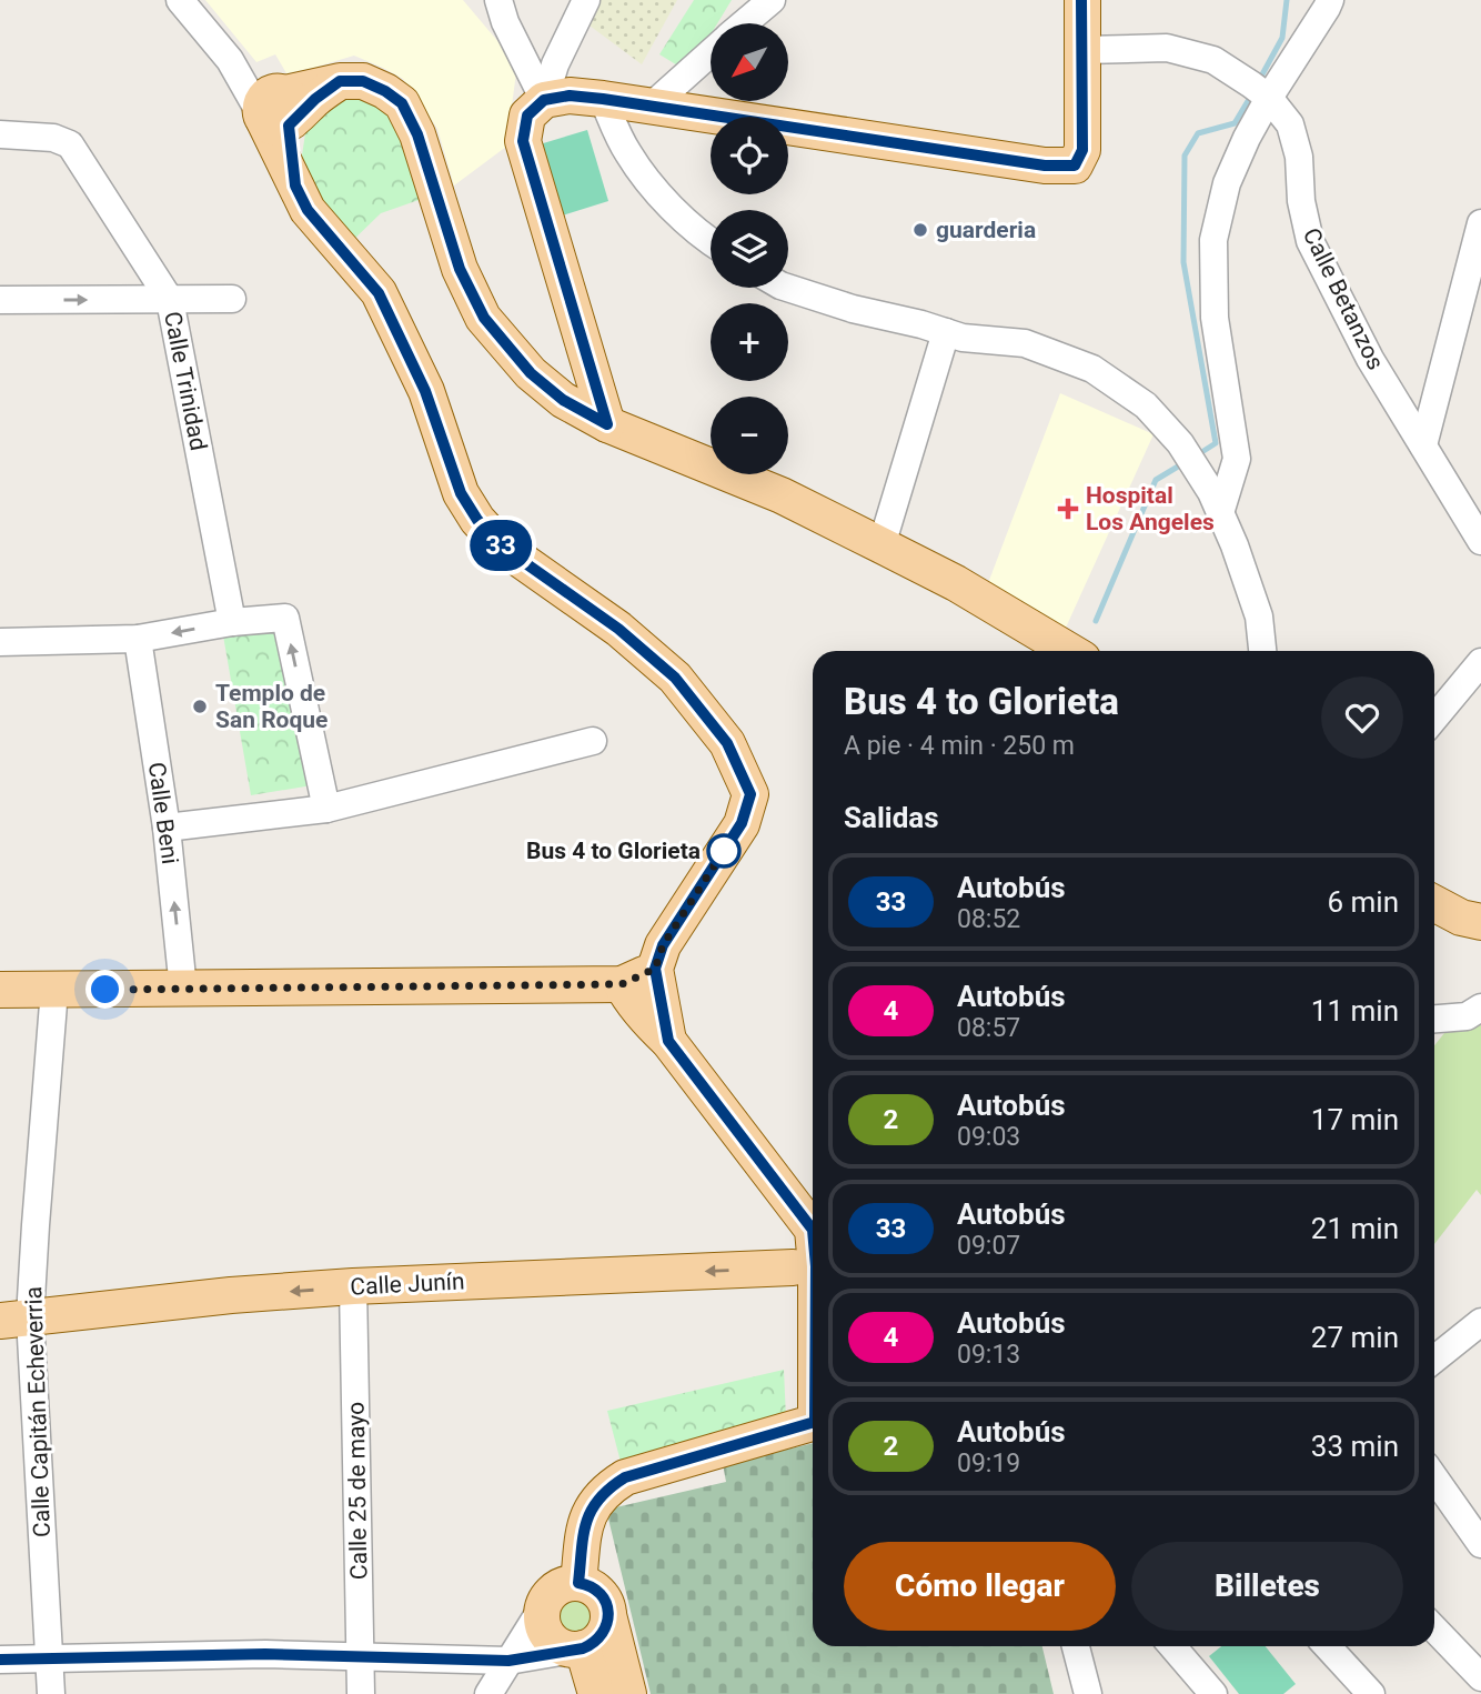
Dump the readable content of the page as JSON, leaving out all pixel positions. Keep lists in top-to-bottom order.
{
  "streets": {
    "main road": ["Calle Junín"],
    "street": [
      "Calle Betanzos",
      "Calle Trinidad",
      "Calle Beni",
      "Calle Capitán Echeverria",
      "Calle 25 de mayo"
    ]
  },
  "crossings": [
    ["Calle Junín", "Calle Capitán Echeverria"],
    ["Calle Junín", "Calle 25 de mayo"]
  ],
  "one_way": ["Calle Beni"],
  "places": {
    "other": ["guarderia", "Templo de San Roque", "Bus 4 to Glorieta"],
    "health": ["Hospital Los Angeles"]
  },
  "lines": ["bus line 33"],
  "north": "bottom left",
  "page": {
    "on_map": "33",
    "map_buttons": ["+", "−"],
    "heading": [
      ["Bus 4 to Glorieta", "A pie · 4 min · 250 m"],
      "Salidas"
    ],
    "list": [
      {
        "mark": "33",
        "name": "Autobús",
        "note": "08:52",
        "value": "6 min"
      },
      {
        "mark": "4",
        "name": "Autobús",
        "note": "08:57",
        "value": "11 min"
      },
      {
        "mark": "2",
        "name": "Autobús",
        "note": "09:03",
        "value": "17 min"
      },
      {
        "mark": "33",
        "name": "Autobús",
        "note": "09:07",
        "value": "21 min"
      },
      {
        "mark": "4",
        "name": "Autobús",
        "note": "09:13",
        "value": "27 min"
      },
      {
        "mark": "2",
        "name": "Autobús",
        "note": "09:19",
        "value": "33 min"
      }
    ],
    "buttons": ["Cómo llegar", "Billetes"]
  }
}
